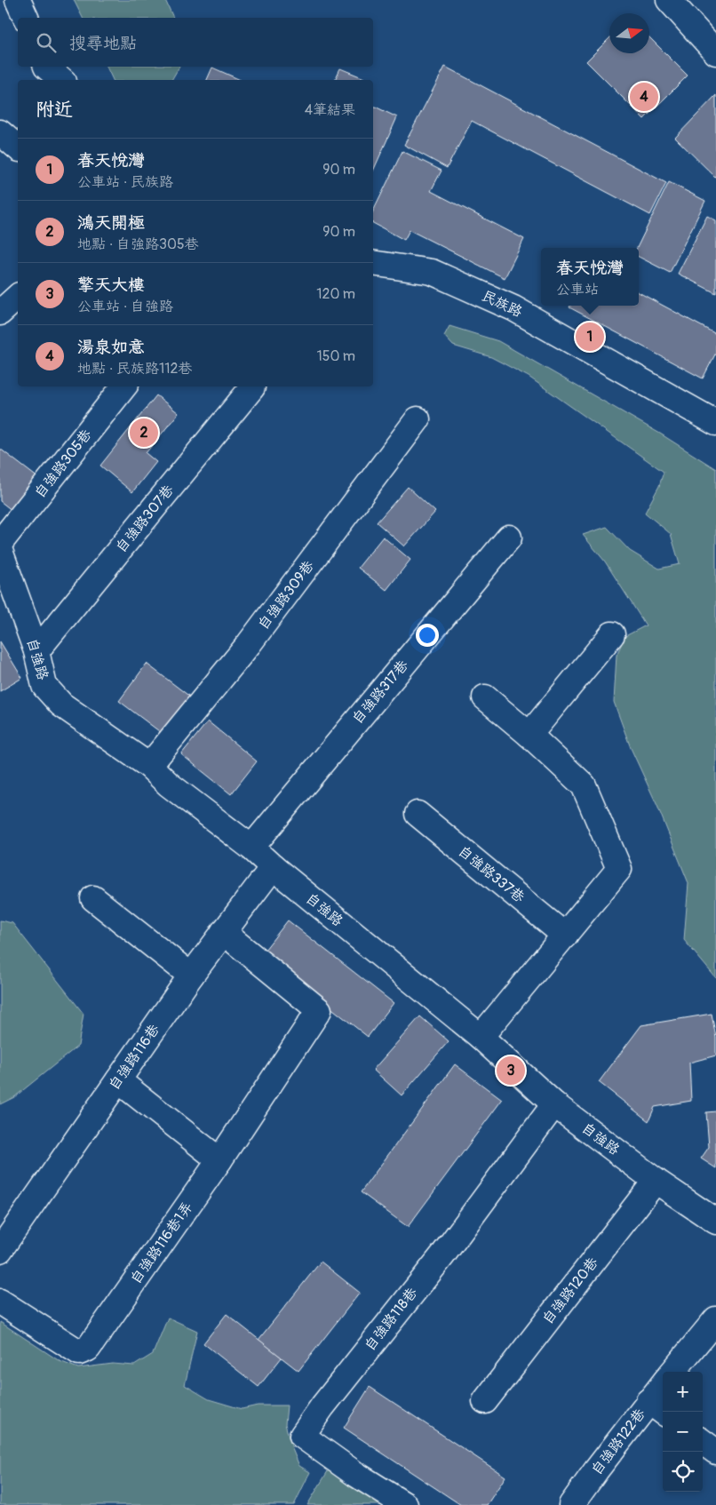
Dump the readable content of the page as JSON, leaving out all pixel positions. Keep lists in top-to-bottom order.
{
  "streets": {
    "street": [
      "民族路",
      "自強路305巷",
      "自強路307巷",
      "自強路309巷",
      "自強路",
      "自強路317巷",
      "自強路337巷",
      "自強路116巷",
      "自強路116巷1弄",
      "自強路120巷",
      "自強路118巷",
      "自強路122巷"
    ]
  },
  "crossings": [
    ["自強路307巷", "自強路"],
    ["自強路309巷", "自強路"],
    ["自強路", "自強路317巷"],
    ["自強路", "自強路116巷"],
    ["自強路", "自強路120巷"],
    ["自強路", "自強路118巷"],
    ["自強路116巷", "自強路116巷1弄"]
  ],
  "north": "right",
  "page": {
    "search": "搜尋地點",
    "heading": ["附近", "4筆結果"],
    "pins": [
      "4",
      "1",
      "2",
      "3"
    ],
    "list": [
      {
        "mark": "1",
        "name": "春天悅灣",
        "note": "公車站 · 民族路",
        "value": "90 m"
      },
      {
        "mark": "2",
        "name": "鴻天開極",
        "note": "地點 · 自強路305巷",
        "value": "90 m"
      },
      {
        "mark": "3",
        "name": "擎天大樓",
        "note": "公車站 · 自強路",
        "value": "120 m"
      },
      {
        "mark": "4",
        "name": "湯泉如意",
        "note": "地點 · 民族路112巷",
        "value": "150 m"
      }
    ],
    "popup": ["春天悅灣", "公車站"],
    "map_buttons": ["+", "−"]
  }
}
